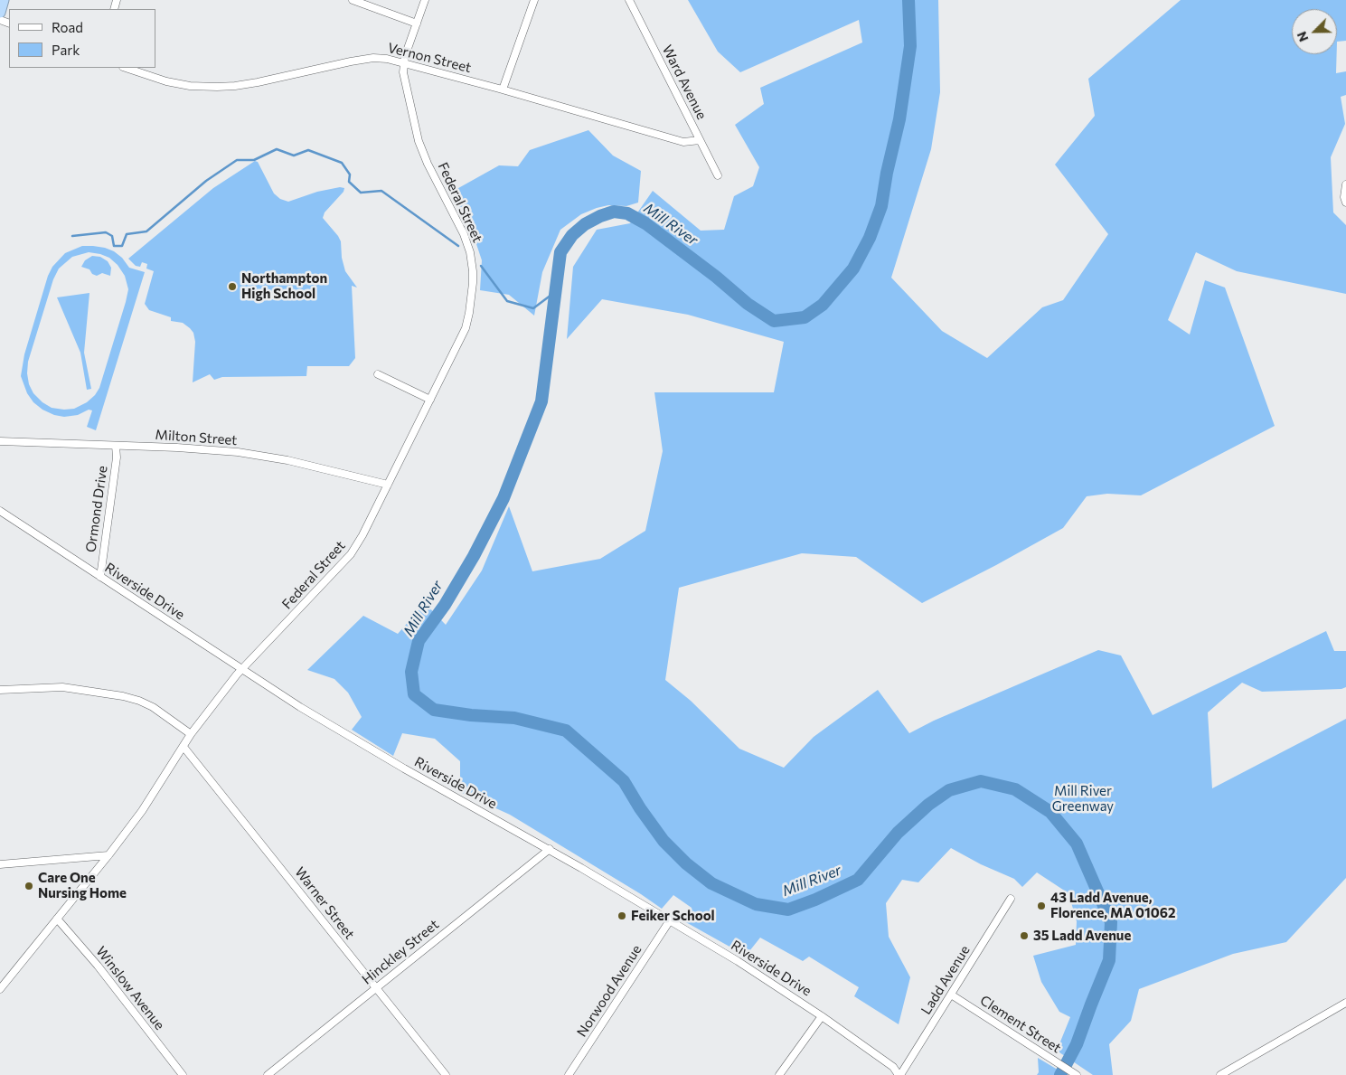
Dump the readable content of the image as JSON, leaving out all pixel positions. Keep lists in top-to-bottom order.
{
  "streets": {
    "street": [
      "Vernon Street",
      "Ward Avenue",
      "Federal Street",
      "Milton Street",
      "Ormond Drive",
      "Riverside Drive",
      "Warner Street",
      "Hinckley Street",
      "Ladd Avenue",
      "Winslow Avenue",
      "Norwood Avenue",
      "Clement Street"
    ]
  },
  "crossings": [
    ["Vernon Street", "Ward Avenue"],
    ["Vernon Street", "Federal Street"],
    ["Federal Street", "Milton Street"],
    ["Federal Street", "Riverside Drive"],
    ["Federal Street", "Warner Street"],
    ["Federal Street", "Winslow Avenue"],
    ["Milton Street", "Ormond Drive"],
    ["Ormond Drive", "Riverside Drive"],
    ["Riverside Drive", "Hinckley Street"],
    ["Riverside Drive", "Ladd Avenue"],
    ["Riverside Drive", "Norwood Avenue"],
    ["Warner Street", "Hinckley Street"],
    ["Ladd Avenue", "Clement Street"]
  ],
  "water": ["Mill River"],
  "parks": ["Mill River Greenway"],
  "places": [
    "Northampton High School",
    "Care One Nursing Home",
    "43 Ladd Avenue, Florence, MA 01062",
    "Feiker School",
    "35 Ladd Avenue"
  ],
  "legend": ["Road", "Park"],
  "north": "bottom left"
}
